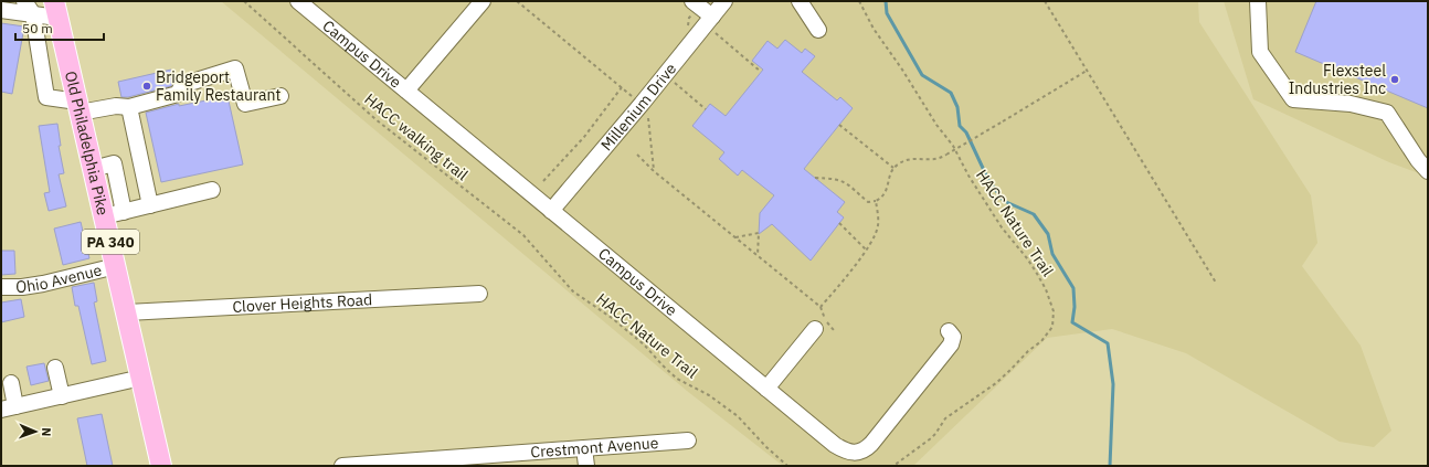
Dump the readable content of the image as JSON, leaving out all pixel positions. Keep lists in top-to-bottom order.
{
  "streets": {
    "main road": ["Old Philadelphia Pike", "PA 340"],
    "street": [
      "Campus Drive",
      "Millenium Drive",
      "Ohio Avenue",
      "Clover Heights Road",
      "Crestmont Avenue"
    ],
    "path": ["HACC walking trail", "HACC Nature Trail"]
  },
  "crossings": [
    ["Campus Drive", "Millenium Drive"],
    ["HACC walking trail", "HACC Nature Trail"],
    ["Old Philadelphia Pike", "Ohio Avenue"],
    ["Old Philadelphia Pike", "Clover Heights Road"]
  ],
  "places": ["Flexsteel Industries Inc", "Bridgeport Family Restaurant"],
  "scale_bar": "50 m",
  "north": "right"
}
